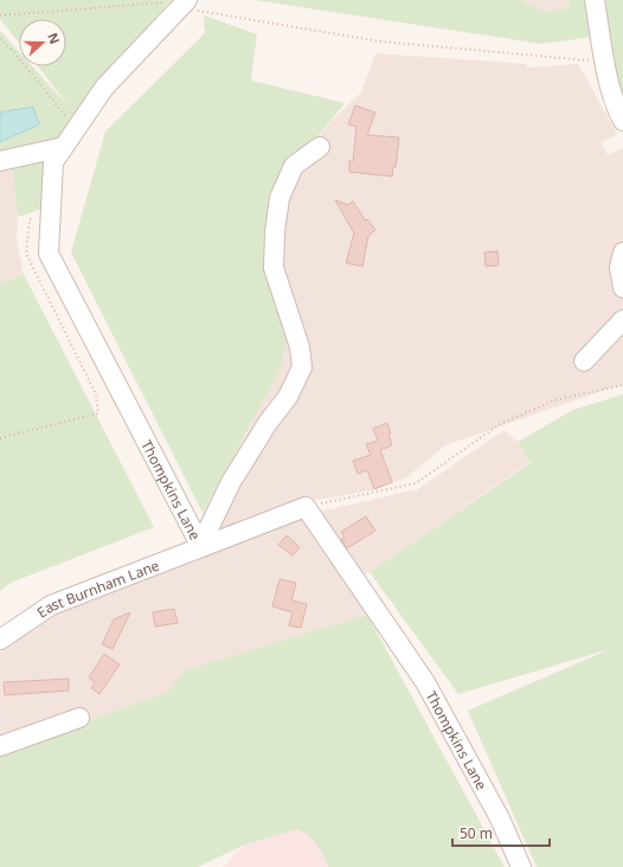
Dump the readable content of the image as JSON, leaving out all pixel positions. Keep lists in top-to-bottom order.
{
  "streets": {
    "street": ["Thompkins Lane", "East Burnham Lane"]
  },
  "crossings": [
    ["Thompkins Lane", "East Burnham Lane"]
  ],
  "scale_bar": "50 m",
  "north": "right"
}
